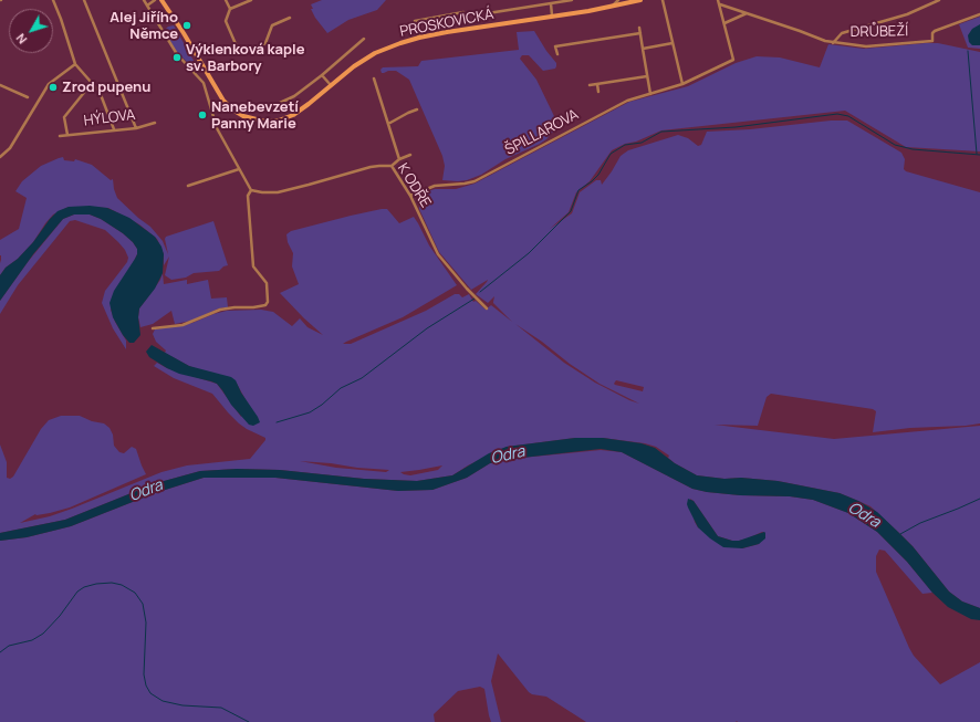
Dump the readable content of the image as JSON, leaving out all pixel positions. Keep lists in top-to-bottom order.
{
  "streets": {
    "street": [
      "PROSKOVICKÁ",
      "DRŮBEŽÍ",
      "HÝLOVA",
      "ŠPILLAROVA",
      "K ODŘE"
    ]
  },
  "crossings": [
    ["DRŮBEŽÍ", "ŠPILLAROVA"],
    ["ŠPILLAROVA", "K ODŘE"]
  ],
  "water": ["Odra"],
  "places": [
    "Alej Jiřího Němce",
    "Výklenková kaple sv. Barbory",
    "Zrod pupenu",
    "Nanebevzetí Panny Marie"
  ],
  "north": "bottom left"
}
